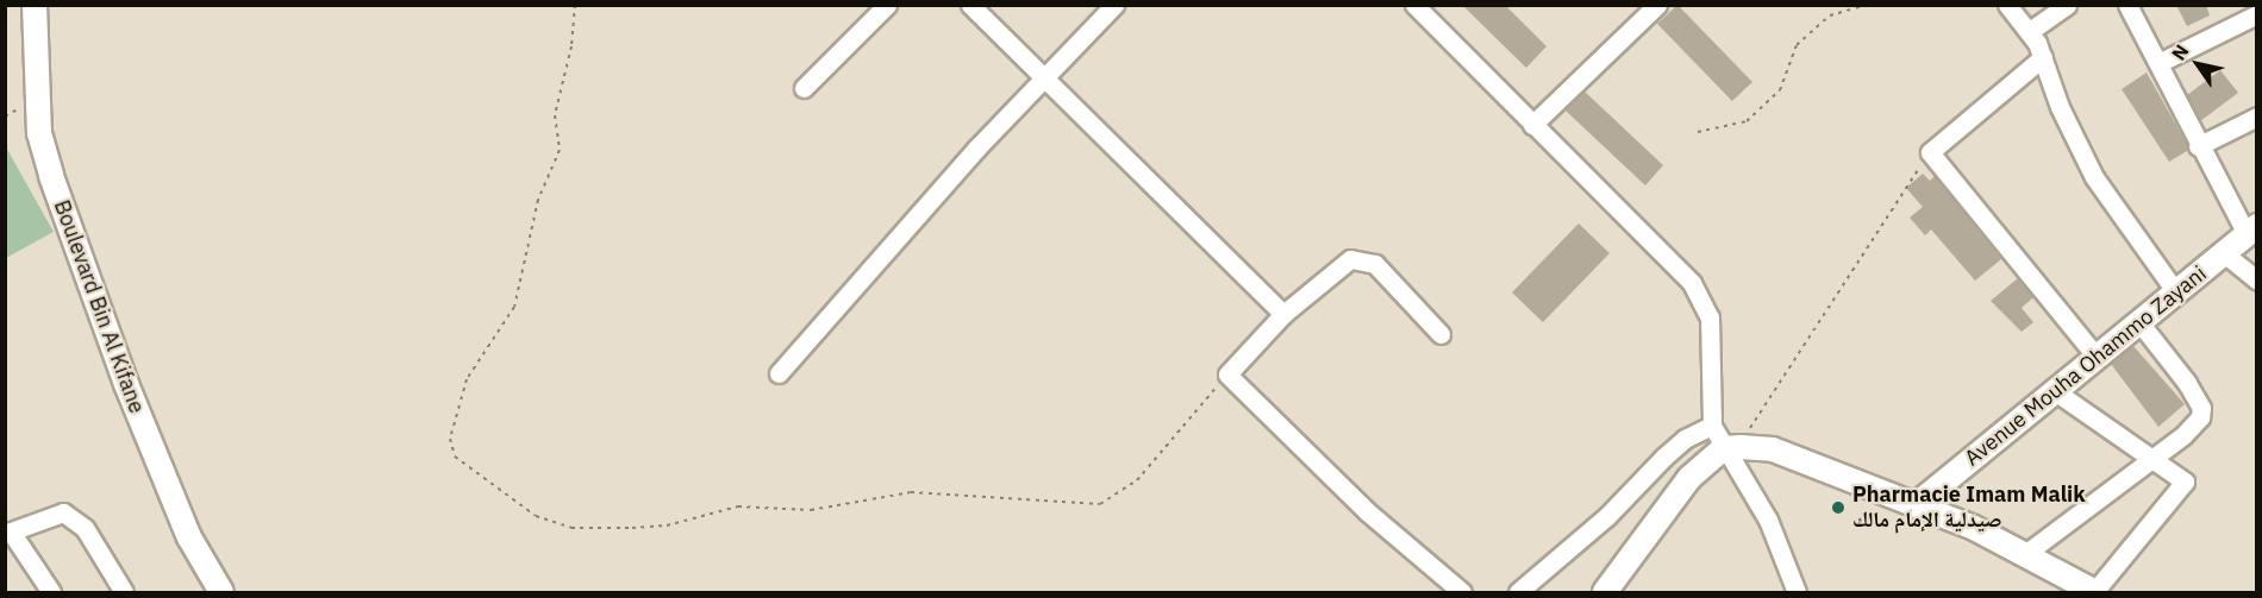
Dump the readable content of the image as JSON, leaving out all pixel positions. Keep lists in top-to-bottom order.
{
  "streets": {
    "street": ["Boulevard Bin Al Kifane", "Avenue Mouha Ohammo Zayani"]
  },
  "places": ["Pharmacie Imam Malik صيدلية الإمام مالك"],
  "north": "top left"
}
